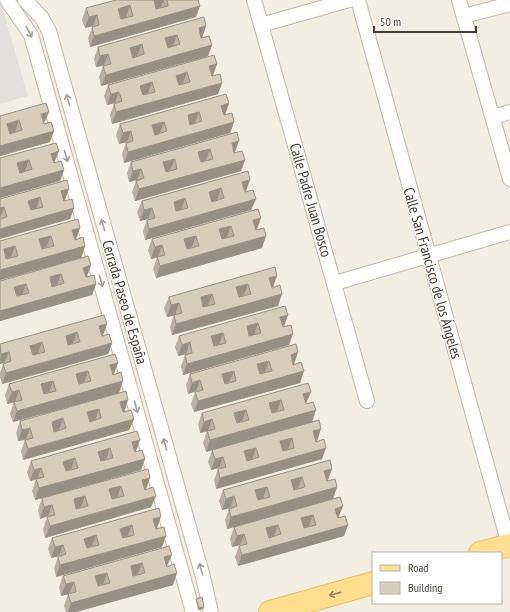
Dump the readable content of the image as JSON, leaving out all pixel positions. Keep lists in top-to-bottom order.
{
  "streets": {
    "street": ["Calle Padre Juan Bosco", "Calle San Francisco de los Ángeles", "Cerrada Paseo de España"]
  },
  "legend": ["Road", "Building"],
  "scale_bar": "50 m"
}
